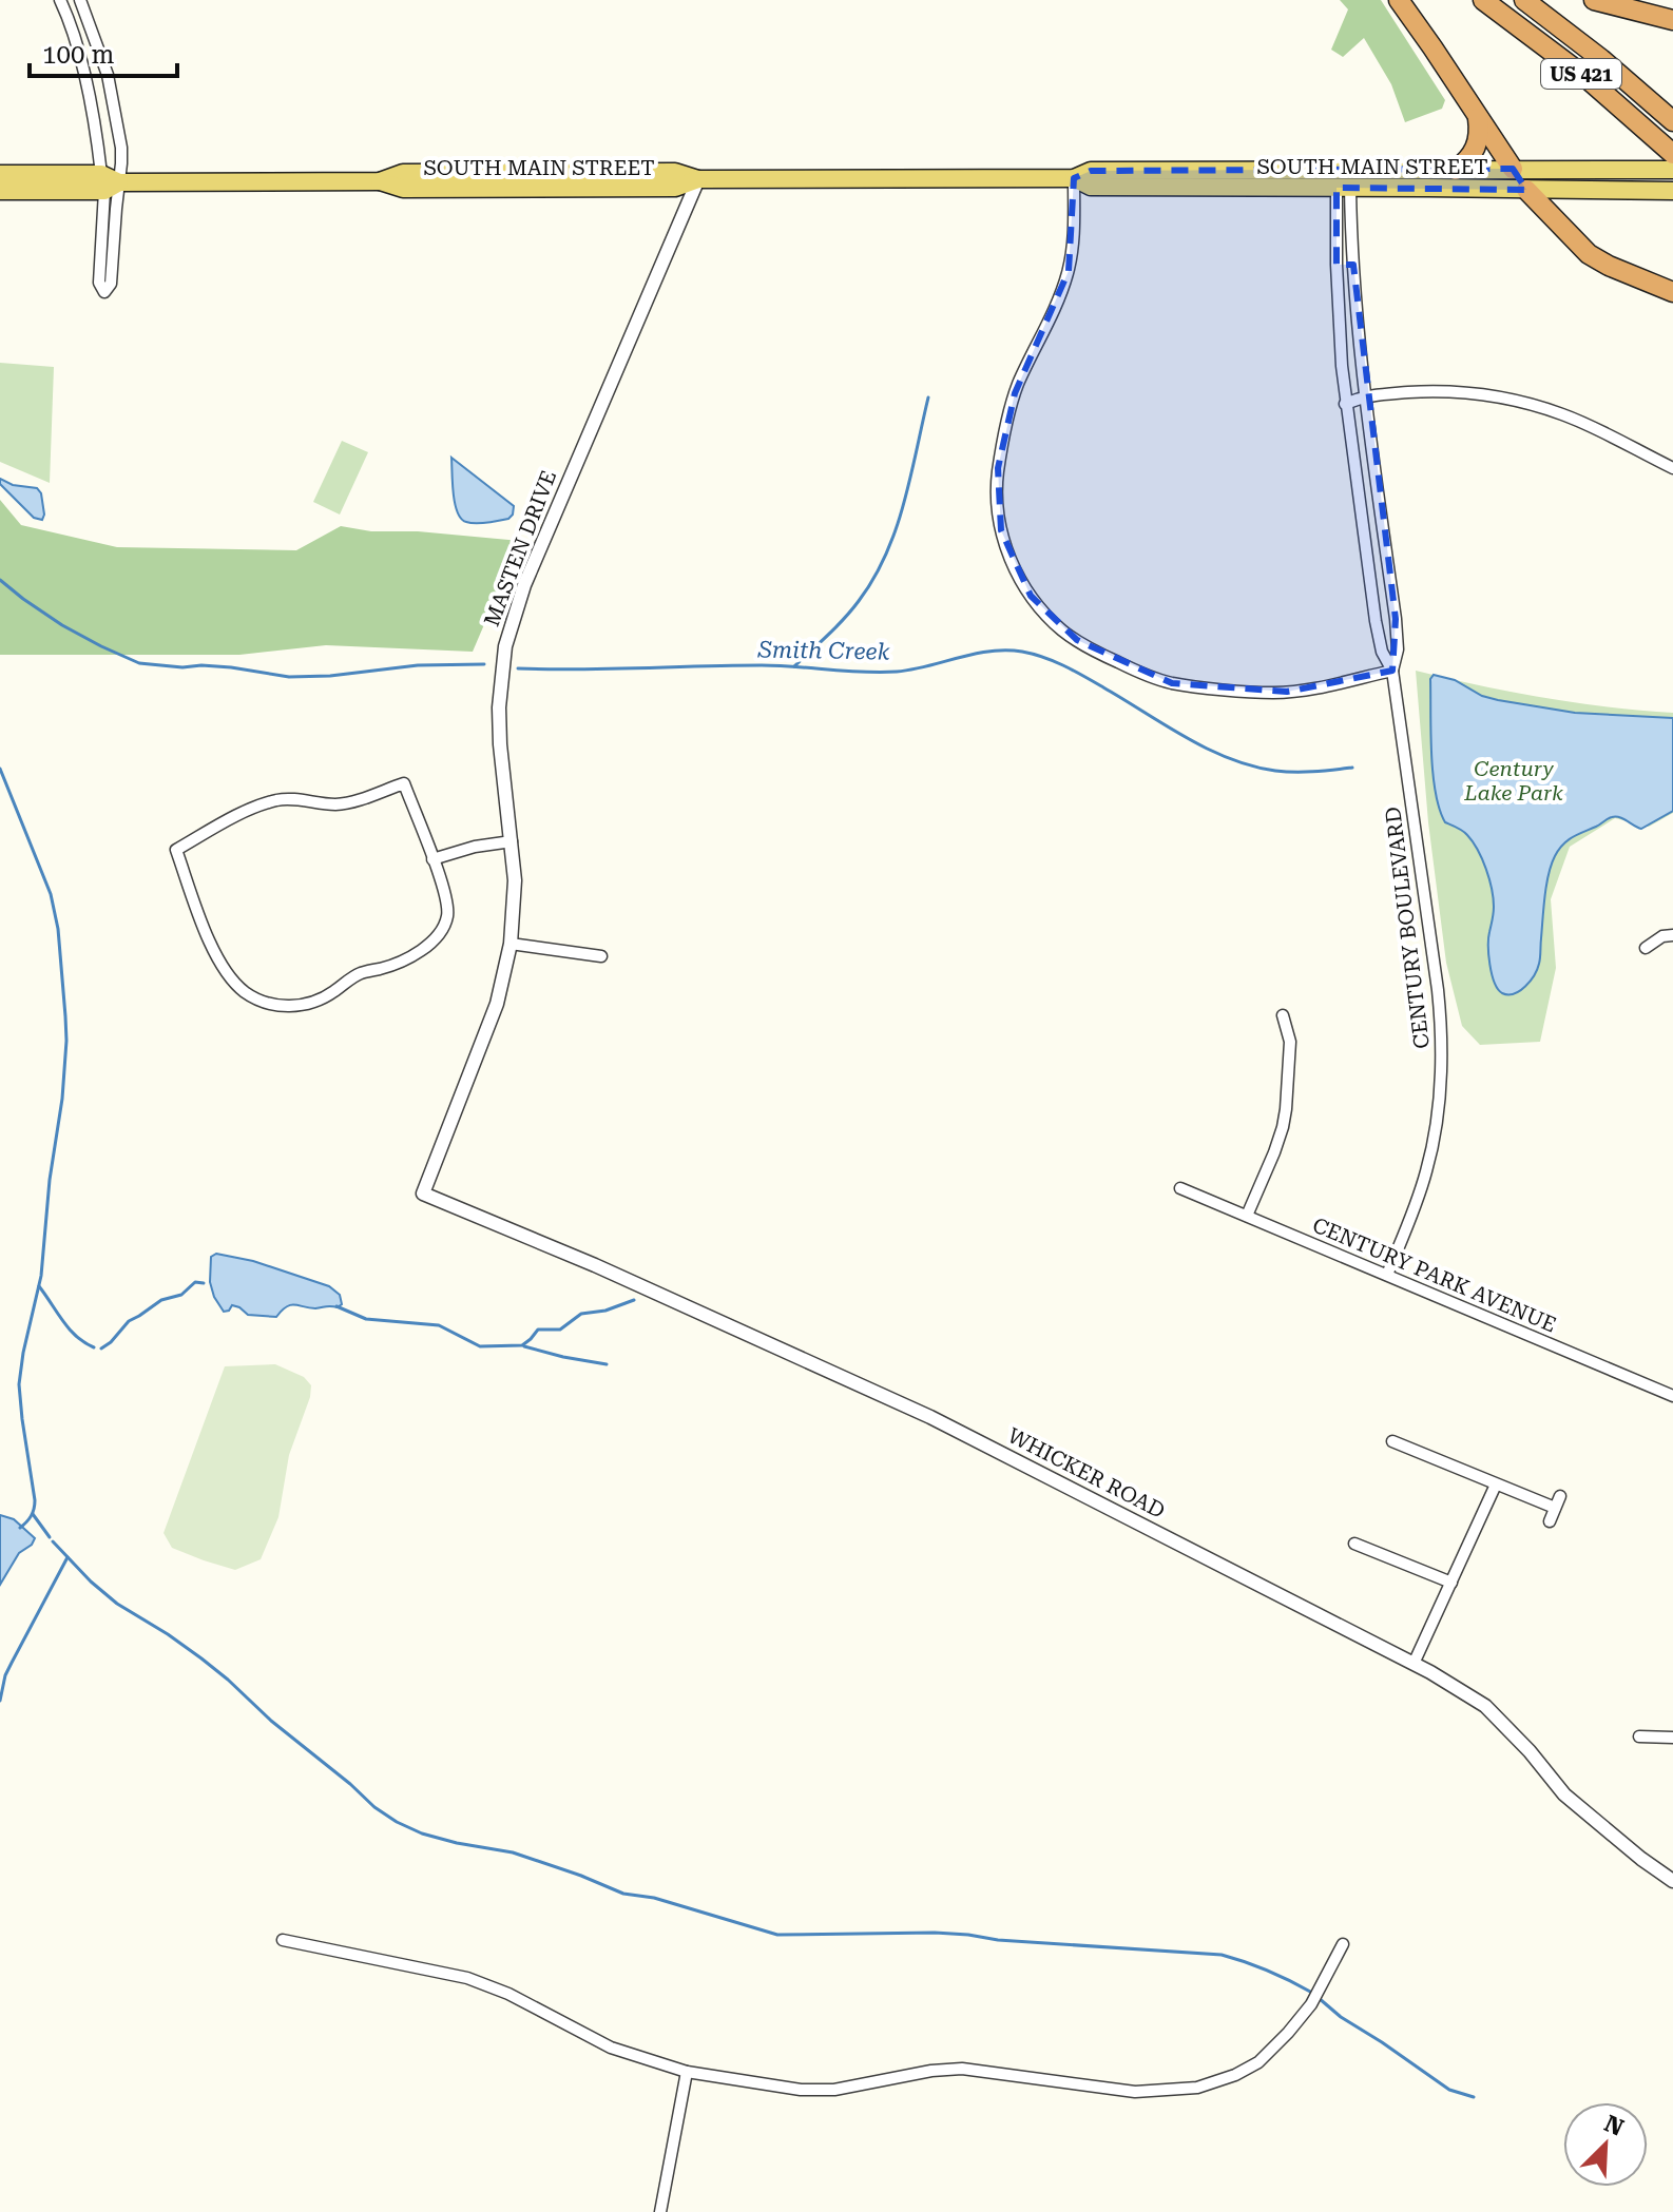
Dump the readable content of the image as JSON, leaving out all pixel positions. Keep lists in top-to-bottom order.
{
  "streets": {
    "highway": ["US 421"],
    "main road": ["SOUTH MAIN STREET"],
    "street": [
      "MASTEN DRIVE",
      "CENTURY BOULEVARD",
      "CENTURY PARK AVENUE",
      "WHICKER ROAD"
    ]
  },
  "crossings": [
    ["SOUTH MAIN STREET", "MASTEN DRIVE"],
    ["SOUTH MAIN STREET", "CENTURY BOULEVARD"],
    ["MASTEN DRIVE", "WHICKER ROAD"],
    ["CENTURY BOULEVARD", "CENTURY PARK AVENUE"]
  ],
  "water": ["Smith Creek"],
  "parks": ["Century Lake Park"],
  "scale_bar": "100 m",
  "north": "top right"
}
